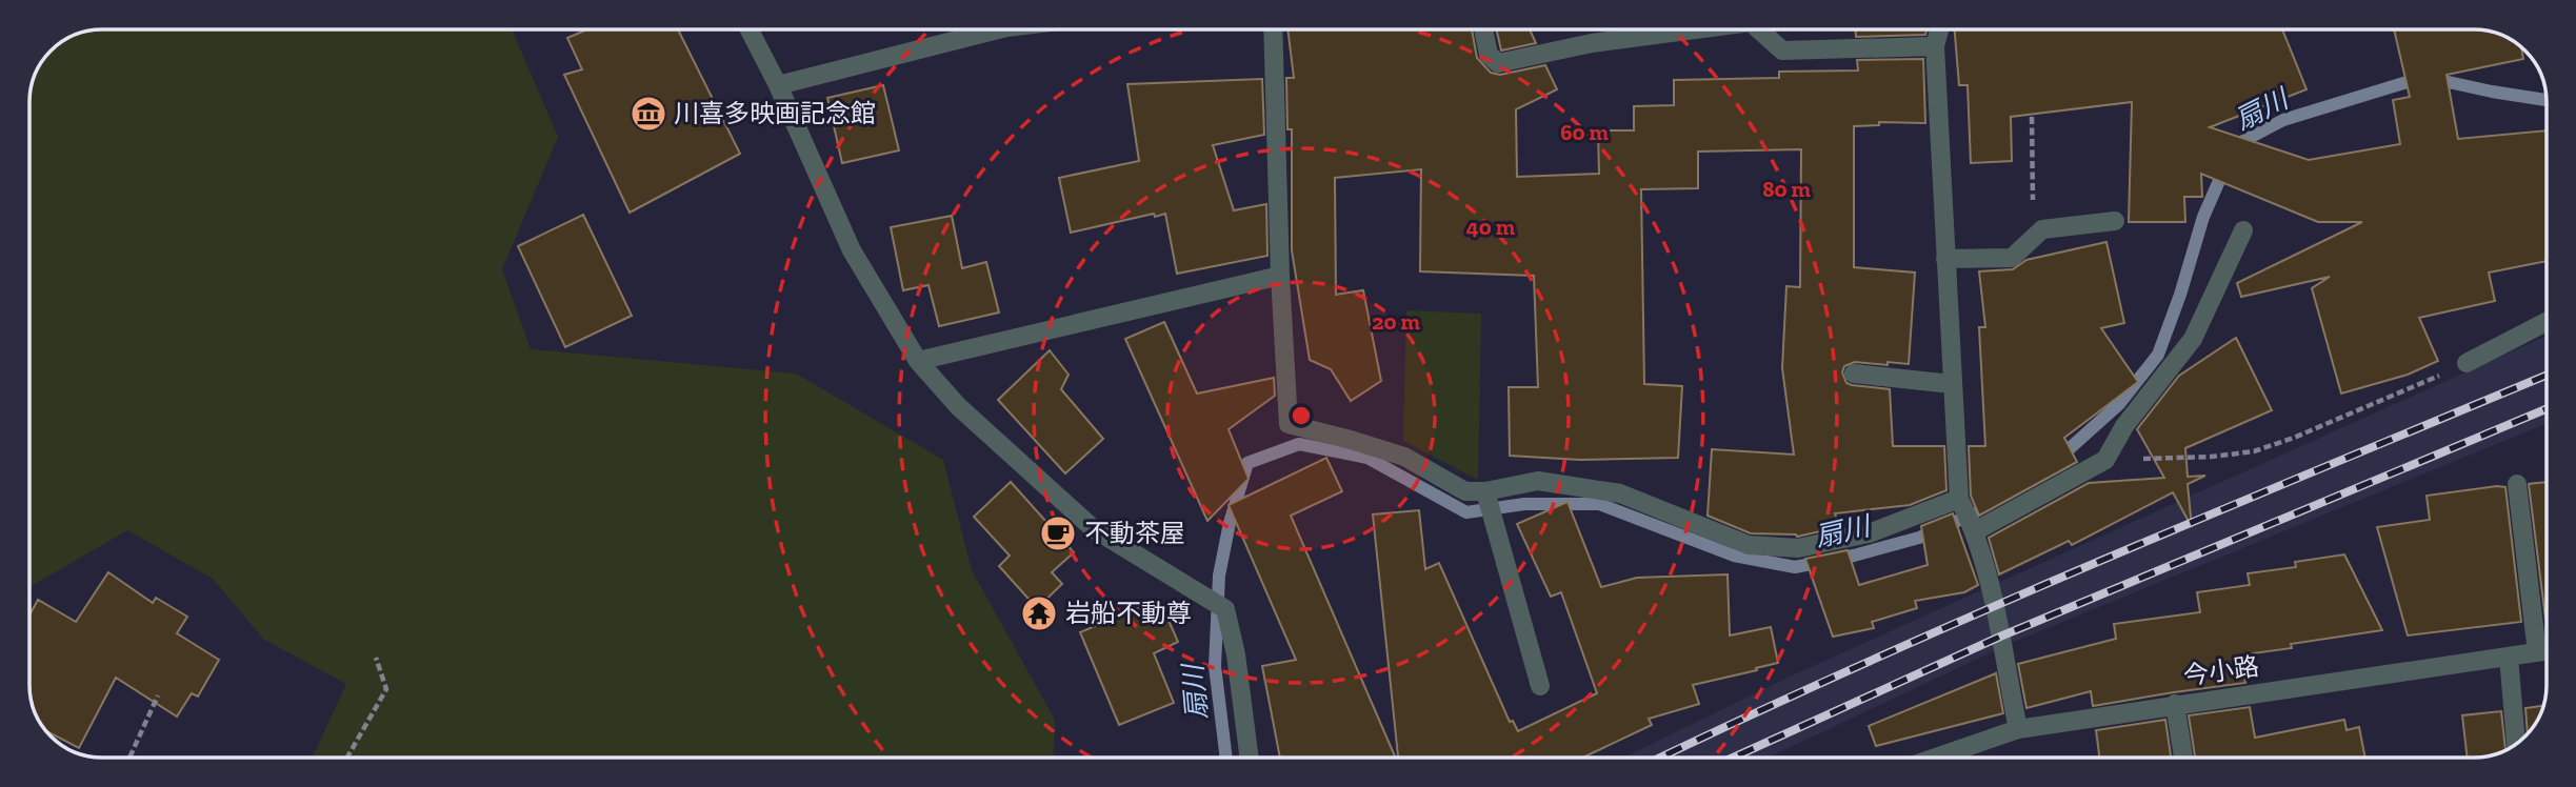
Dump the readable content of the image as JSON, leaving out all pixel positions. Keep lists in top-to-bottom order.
{
  "streets": {
    "street": ["今小路"]
  },
  "water": ["扇川"],
  "places": {
    "museum": ["川喜多映画記念館"],
    "cafe": ["不動茶屋"],
    "temple": ["岩船不動尊"]
  },
  "rings": [
    "60 m",
    "80 m",
    "40 m",
    "20 m"
  ]
}
